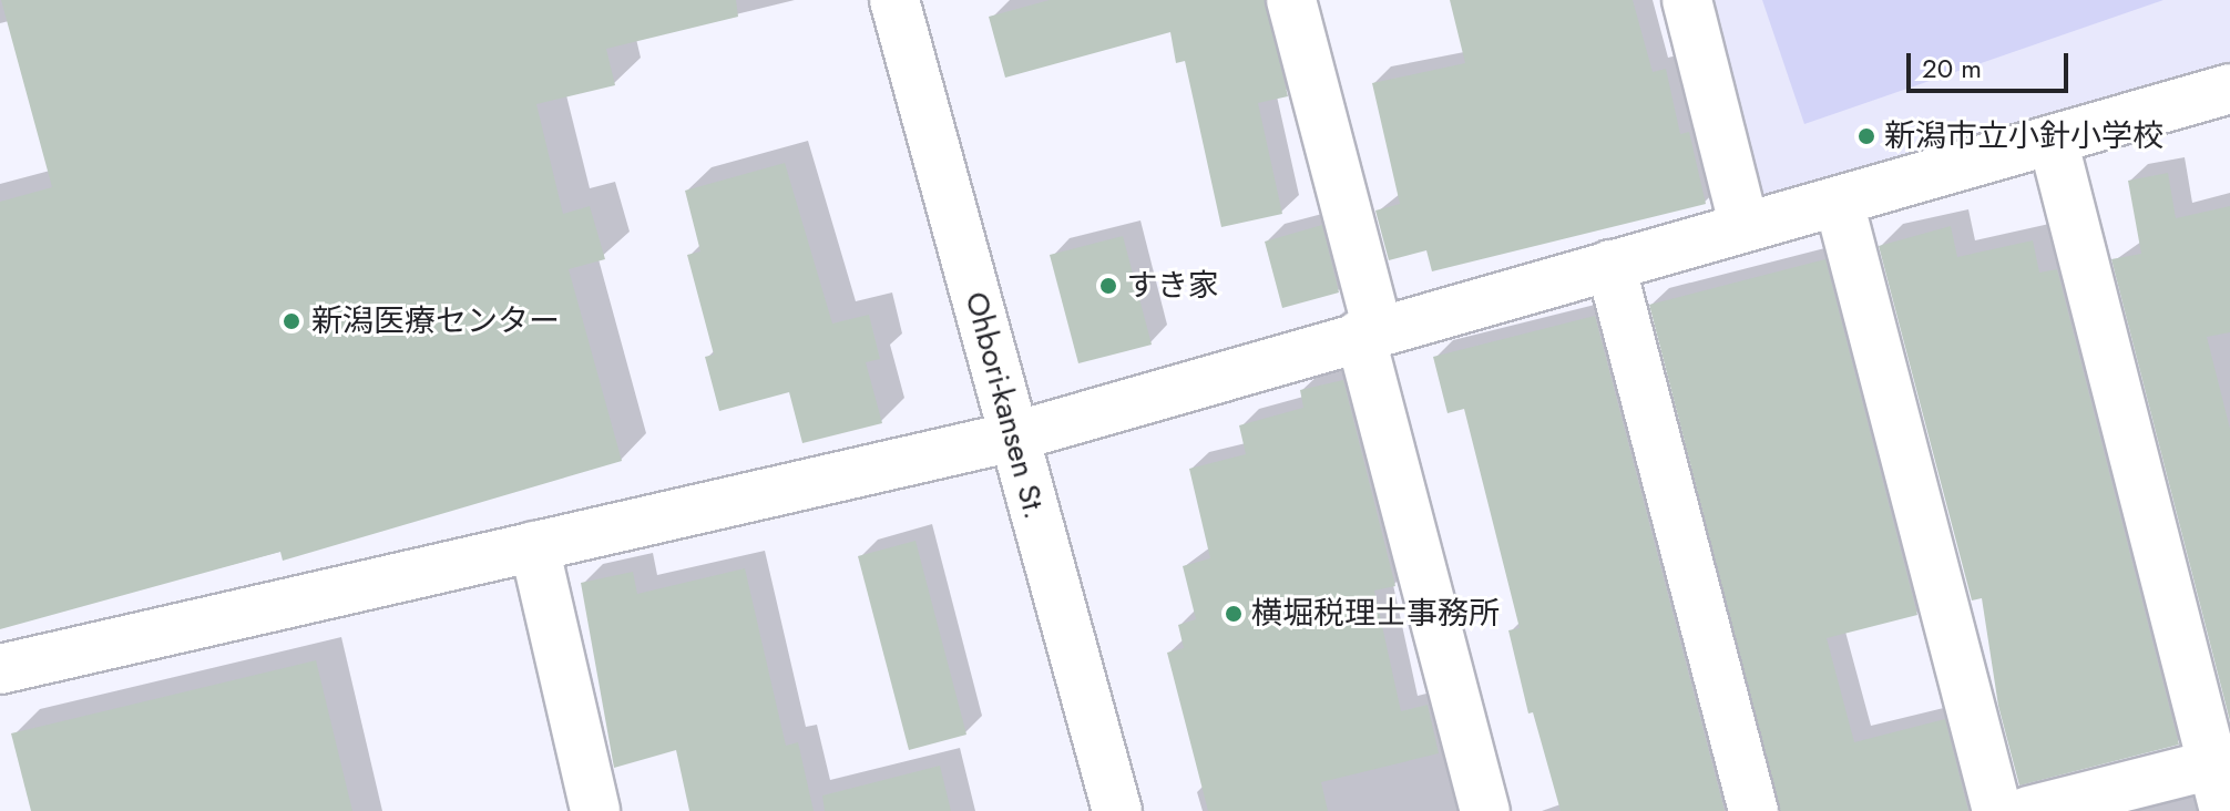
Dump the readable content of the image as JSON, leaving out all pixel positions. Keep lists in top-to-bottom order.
{
  "streets": {
    "street": ["Ohbori-kansen St."]
  },
  "places": [
    "新潟市立小針小学校",
    "すき家",
    "新潟医療センター",
    "横堀税理士事務所"
  ],
  "scale_bar": "20 m"
}
